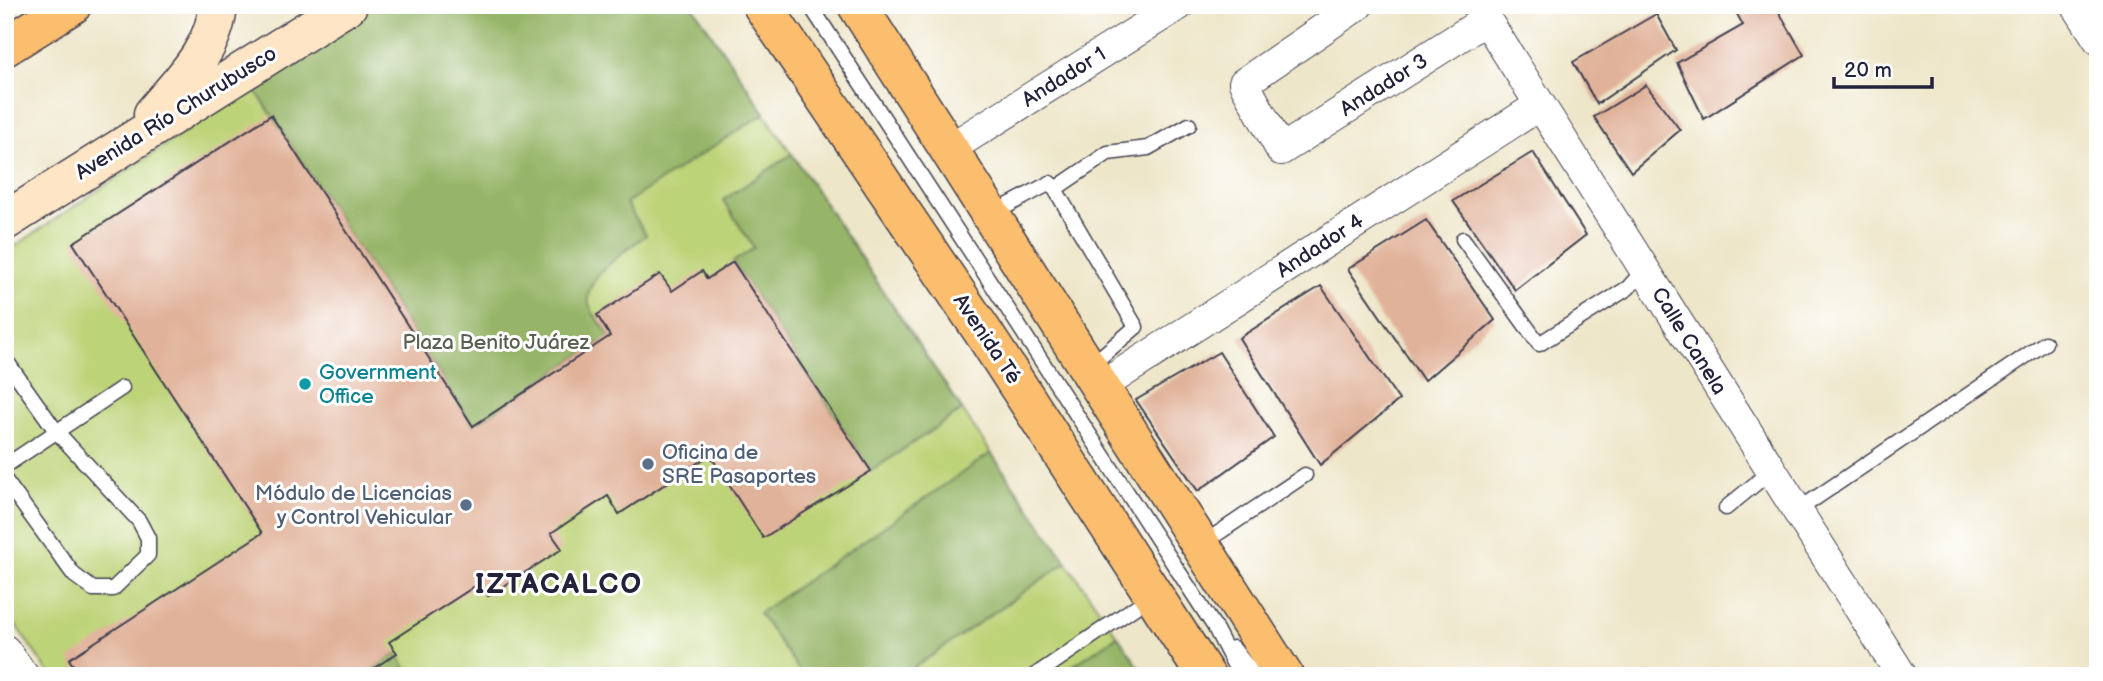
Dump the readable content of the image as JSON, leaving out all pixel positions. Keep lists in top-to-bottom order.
{
  "streets": {
    "main road": ["Avenida Río Churubusco", "Avenida Té"],
    "street": [
      "Andador 1",
      "Andador 3",
      "Andador 4",
      "Calle Canela"
    ]
  },
  "crossings": [
    ["Andador 3", "Calle Canela"],
    ["Andador 4", "Calle Canela"]
  ],
  "districts": ["IZTACALCO"],
  "parks": ["Plaza Benito Juárez"],
  "places": ["Government Office", "Oficina de SRE Pasaportes", "Módulo de Licencias y Control Vehicular"],
  "scale_bar": "20 m"
}
